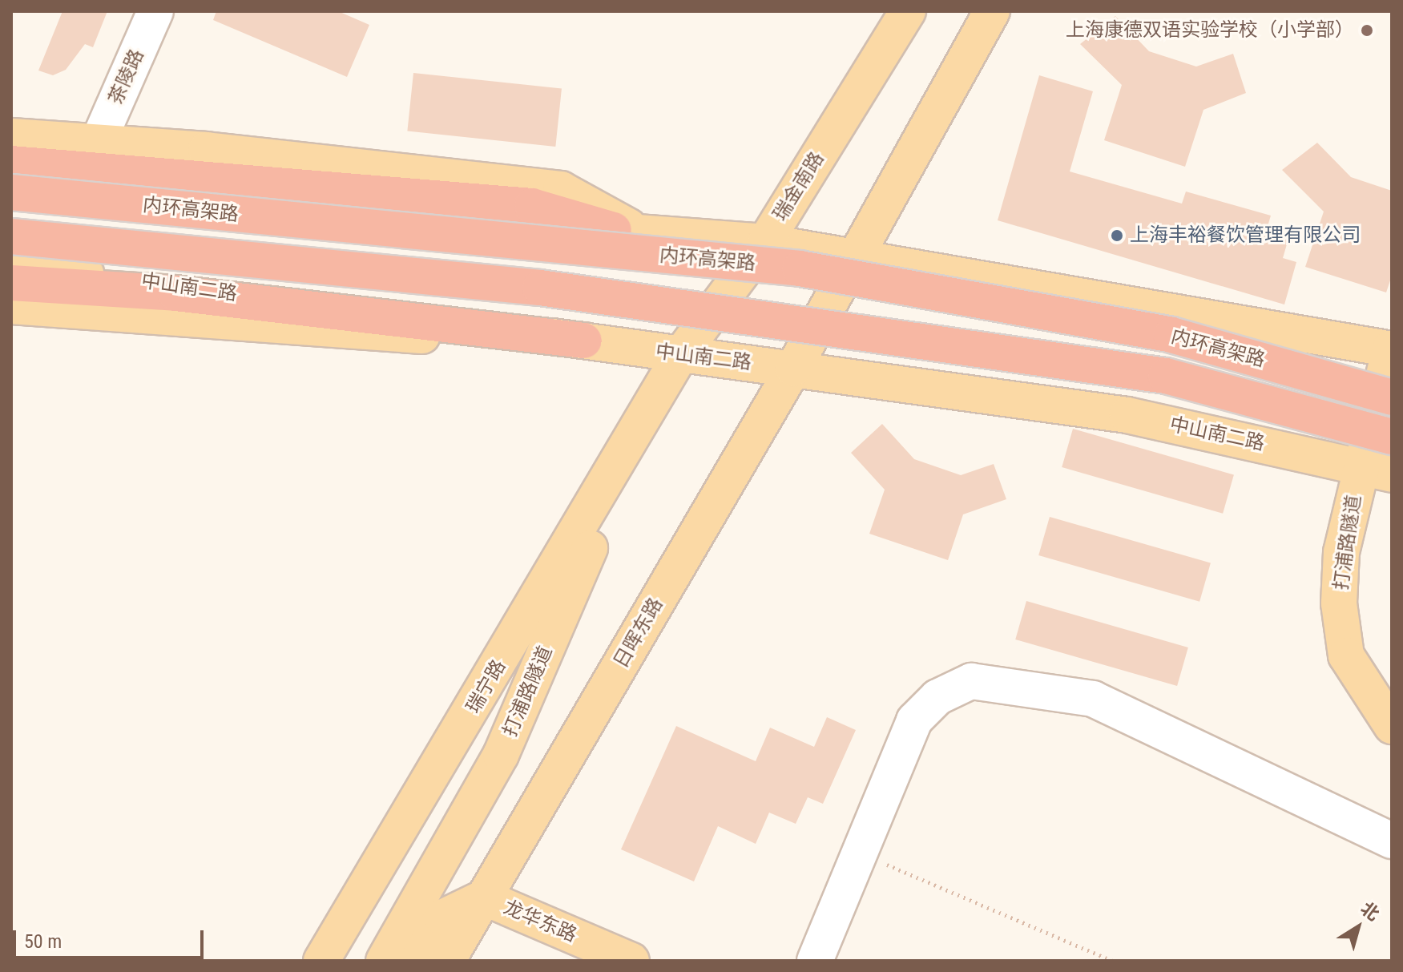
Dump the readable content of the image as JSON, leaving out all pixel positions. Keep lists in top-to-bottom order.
{
  "streets": {
    "highway": ["内环高架路"],
    "main road": [
      "瑞金南路",
      "中山南二路",
      "打浦路隧道",
      "日晖东路",
      "瑞宁路",
      "龙华东路"
    ],
    "street": ["茶陵路"]
  },
  "crossings": [
    ["瑞金南路", "中山南二路"],
    ["中山南二路", "打浦路隧道"],
    ["中山南二路", "日晖东路"],
    ["打浦路隧道", "瑞宁路"],
    ["日晖东路", "龙华东路"]
  ],
  "places": ["上海康德双语实验学校（小学部）", "上海丰裕餐饮管理有限公司"],
  "scale_bar": "50 m",
  "north": "top right"
}
